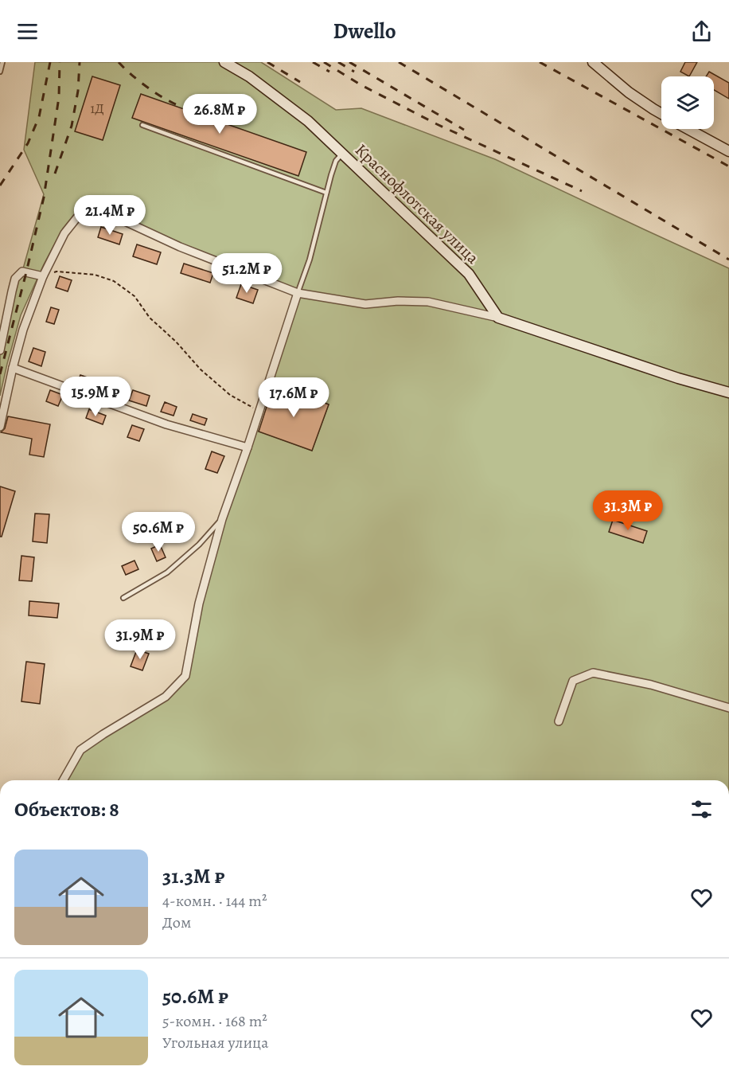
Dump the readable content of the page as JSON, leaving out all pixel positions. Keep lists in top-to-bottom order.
{
  "streets": {
    "street": ["Краснофлотская улица"]
  },
  "house_numbers": ["1Д"],
  "page": {
    "header": "Dwello",
    "price": [
      "26.8M ₽",
      "21.4M ₽",
      "51.2M ₽",
      "15.9M ₽",
      "17.6M ₽",
      "31.3M ₽",
      "50.6M ₽",
      "31.9M ₽"
    ],
    "heading": "Объектов: 8",
    "list": [
      {
        "name": "31.3M ₽",
        "note": "4-комн. · 144 m² · Дом"
      },
      {
        "name": "50.6M ₽",
        "note": "5-комн. · 168 m² · Угольная улица"
      }
    ]
  }
}
